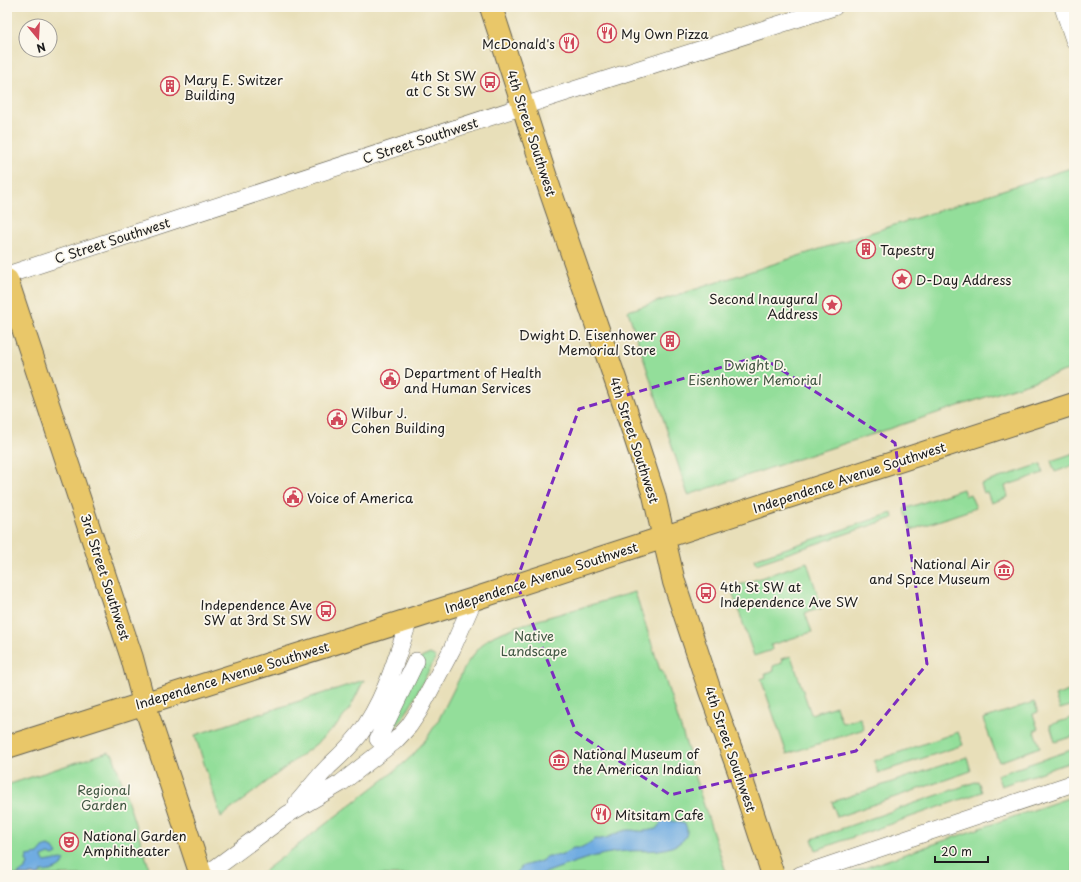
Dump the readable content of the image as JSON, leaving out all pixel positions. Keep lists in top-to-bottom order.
{
  "streets": {
    "main road": ["4th Street Southwest", "Independence Avenue Southwest", "3rd Street Southwest"],
    "street": ["C Street Southwest"]
  },
  "crossings": [
    ["4th Street Southwest", "C Street Southwest"],
    ["4th Street Southwest", "Independence Avenue Southwest"],
    ["Independence Avenue Southwest", "3rd Street Southwest"]
  ],
  "parks": ["Dwight D. Eisenhower Memorial", "Native Landscape", "Regional Garden"],
  "places": {
    "restaurant": ["My Own Pizza", "McDonald's", "Mitsitam Cafe"],
    "bus stop": ["4th St SW at C St SW", "4th St SW at Independence Ave SW", "Independence Ave SW at 3rd St SW"],
    "building": ["Mary E. Switzer Building", "Tapestry", "Dwight D. Eisenhower Memorial Store"],
    "place": ["D-Day Address", "Second Inaugural Address"],
    "public building": ["Department of Health and Human Services", "Wilbur J. Cohen Building", "Voice of America"],
    "museum": ["National Air and Space Museum", "National Museum of the American Indian"],
    "theatre": ["National Garden Amphitheater"]
  },
  "scale_bar": "20 m",
  "north": "bottom"
}
